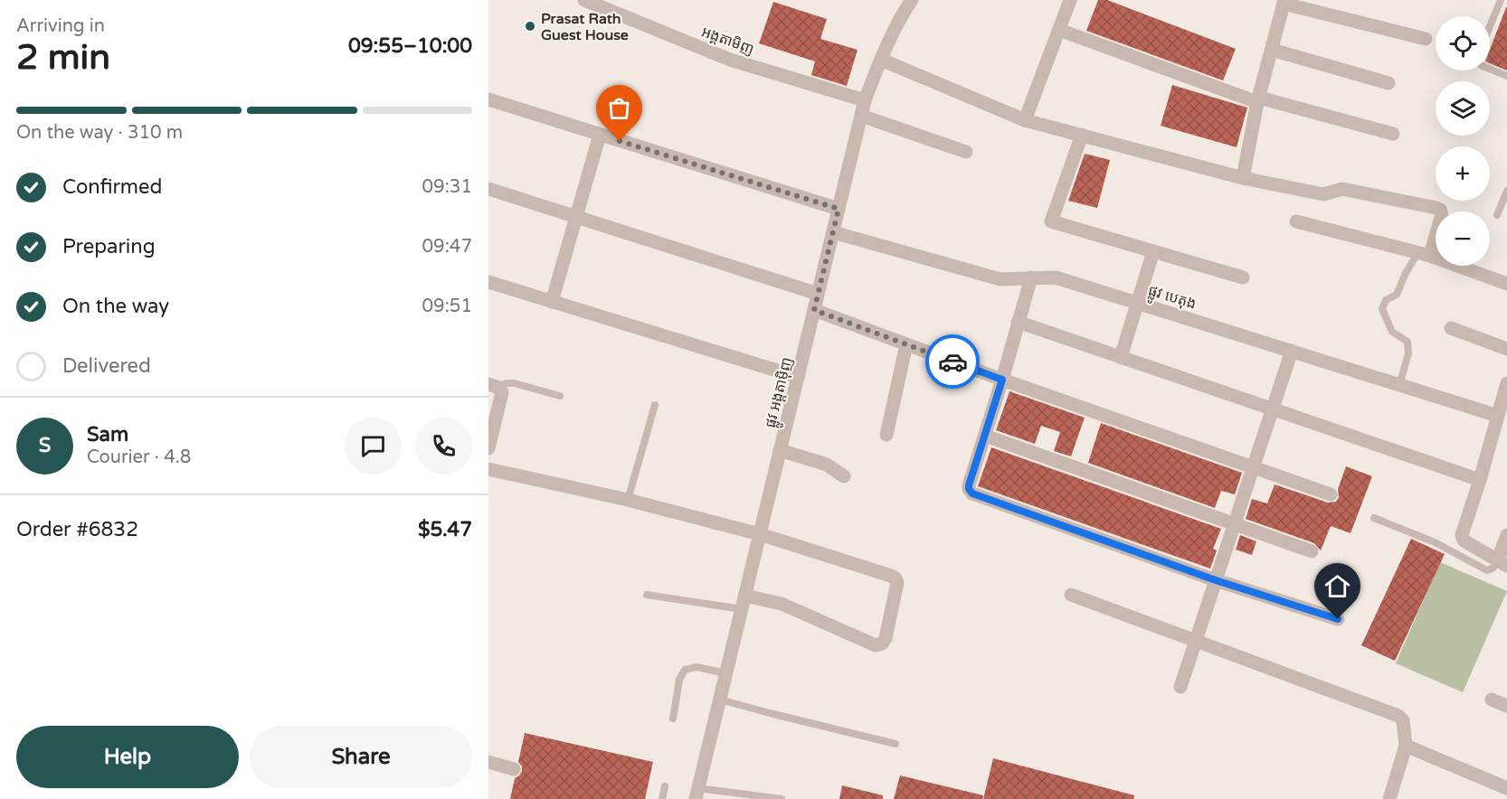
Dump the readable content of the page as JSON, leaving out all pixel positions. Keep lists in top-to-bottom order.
{
  "streets": {
    "street": ["អង្គតាមិញ", "ផ្លូវ បេតុង", "ផ្លូវ អង្តតាម៉ិញ"]
  },
  "crossings": [
    ["អង្គតាមិញ", "ផ្លូវ អង្តតាម៉ិញ"],
    ["ផ្លូវ បេតុង", "ផ្លូវ អង្តតាម៉ិញ"]
  ],
  "places": ["Prasat Rath Guest House"],
  "page": {
    "heading": ["2 min", "Arriving in", "09:55–10:00"],
    "panel": [
      "Sam",
      "Courier · 4.8",
      "Order #6832",
      "$5.47"
    ],
    "map_buttons": ["+", "−"],
    "bar": "On the way · 310 m",
    "list": [
      ["Confirmed", "09:31"],
      ["Preparing", "09:47"],
      ["On the way", "09:51"],
      "Delivered"
    ],
    "round": "S",
    "buttons": ["Help", "Share"]
  }
}
